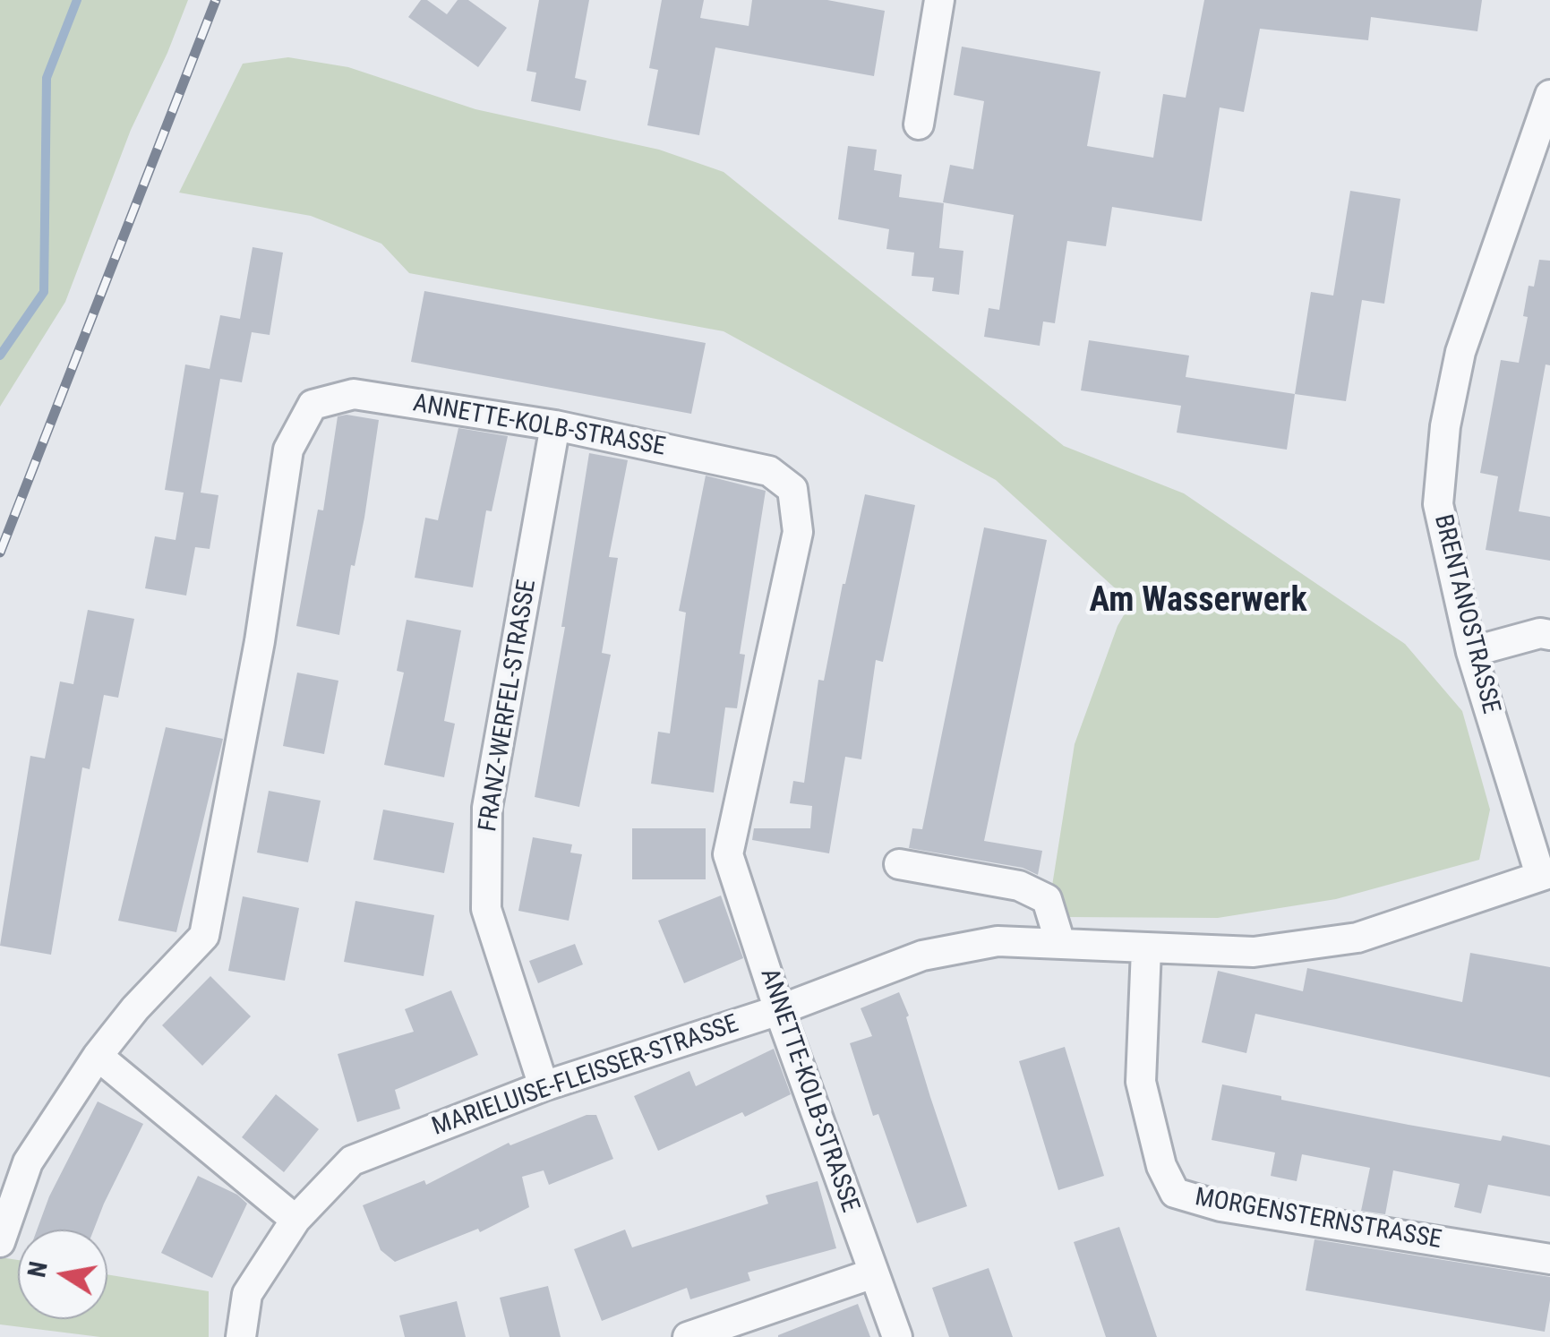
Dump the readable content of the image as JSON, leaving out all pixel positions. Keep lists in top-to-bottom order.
{
  "streets": {
    "street": [
      "ANNETTE-KOLB-STRASSE",
      "BRENTANOSTRASSE",
      "FRANZ-WERFEL-STRASSE",
      "MARIELUISE-FLEISSER-STRASSE",
      "MORGENSTERNSTRASSE"
    ]
  },
  "crossings": [
    ["ANNETTE-KOLB-STRASSE", "FRANZ-WERFEL-STRASSE"],
    ["ANNETTE-KOLB-STRASSE", "MARIELUISE-FLEISSER-STRASSE"],
    ["BRENTANOSTRASSE", "MARIELUISE-FLEISSER-STRASSE"],
    ["FRANZ-WERFEL-STRASSE", "MARIELUISE-FLEISSER-STRASSE"],
    ["MARIELUISE-FLEISSER-STRASSE", "MORGENSTERNSTRASSE"]
  ],
  "districts": ["Am Wasserwerk"],
  "north": "left"
}
